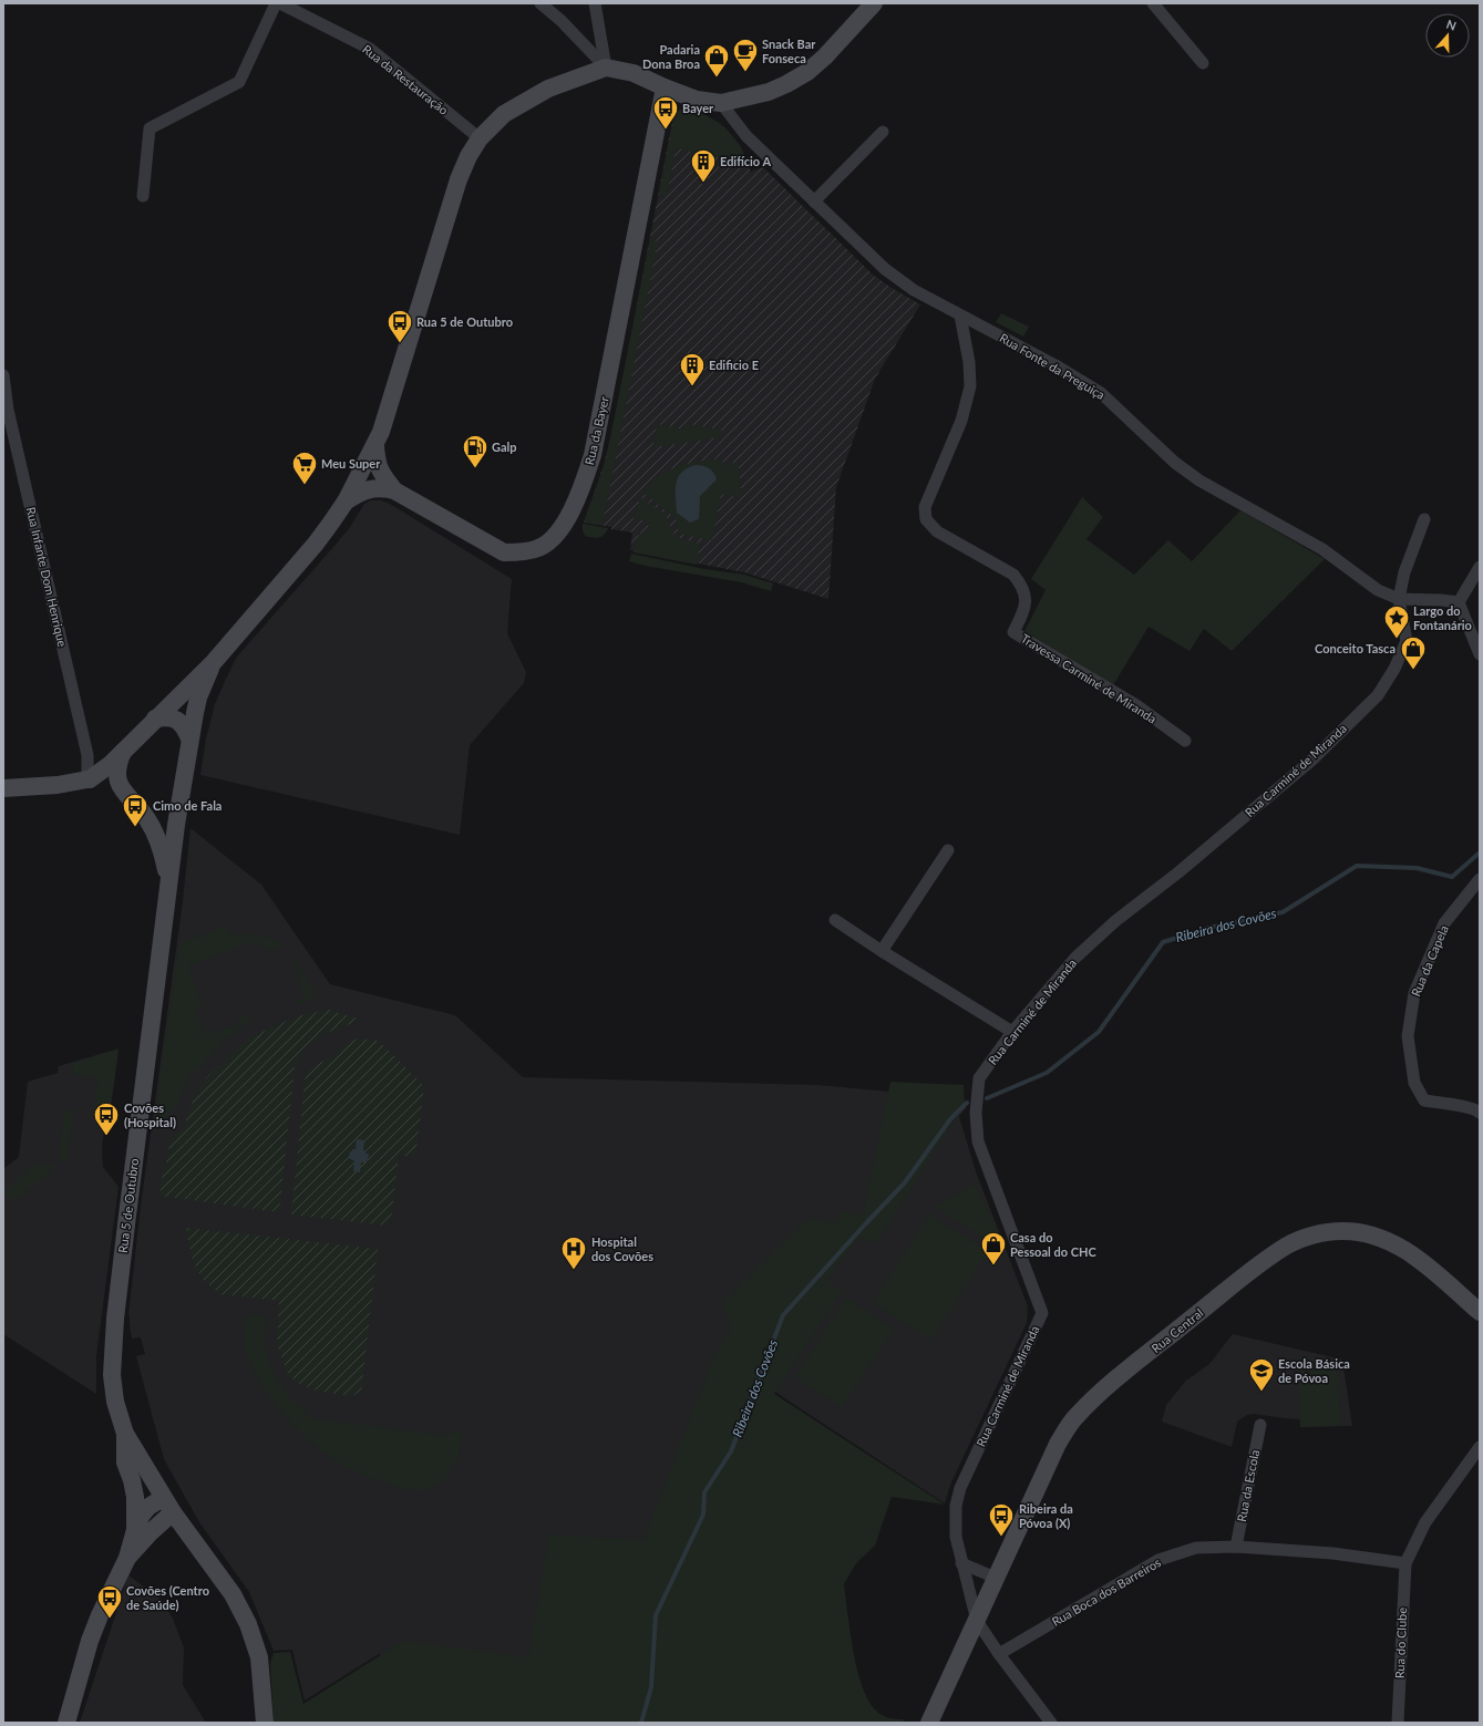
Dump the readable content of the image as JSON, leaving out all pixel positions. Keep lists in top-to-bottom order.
{
  "streets": {
    "street": [
      "Rua da Restauração",
      "Rua Fonte da Preguiça",
      "Rua da Bayer",
      "Rua Infante Dom Henrique",
      "Travessa Carminé de Miranda",
      "Rua Carminé de Miranda",
      "Rua da Capela",
      "Rua 5 de Outubro",
      "Rua Central",
      "Rua da Escola",
      "Rua Boca dos Barreiros",
      "Rua do Clube"
    ]
  },
  "crossings": [
    ["Rua Fonte da Preguiça", "Travessa Carminé de Miranda"],
    ["Rua Fonte da Preguiça", "Rua Carminé de Miranda"],
    ["Rua Carminé de Miranda", "Rua Central"],
    ["Rua Carminé de Miranda", "Rua Boca dos Barreiros"],
    ["Rua da Escola", "Rua Boca dos Barreiros"],
    ["Rua Boca dos Barreiros", "Rua do Clube"]
  ],
  "water": ["Ribeira dos Covões"],
  "places": {
    "cafe": ["Snack Bar Fonseca"],
    "shop": ["Padaria Dona Broa", "Conceito Tasca", "Casa do Pessoal do CHC"],
    "bus stop": [
      "Bayer",
      "Rua 5 de Outubro",
      "Cimo de Fala",
      "Covões (Hospital)",
      "Ribeira da Póvoa (X)",
      "Covões (Centro de Saúde)"
    ],
    "building": ["Edifício A", "Edificio E"],
    "fuel station": ["Galp"],
    "supermarket": ["Meu Super"],
    "place": ["Largo do Fontanário"],
    "hospital": ["Hospital dos Covões"],
    "school or university": ["Escola Básica de Póvoa"]
  },
  "north": "top"
}
